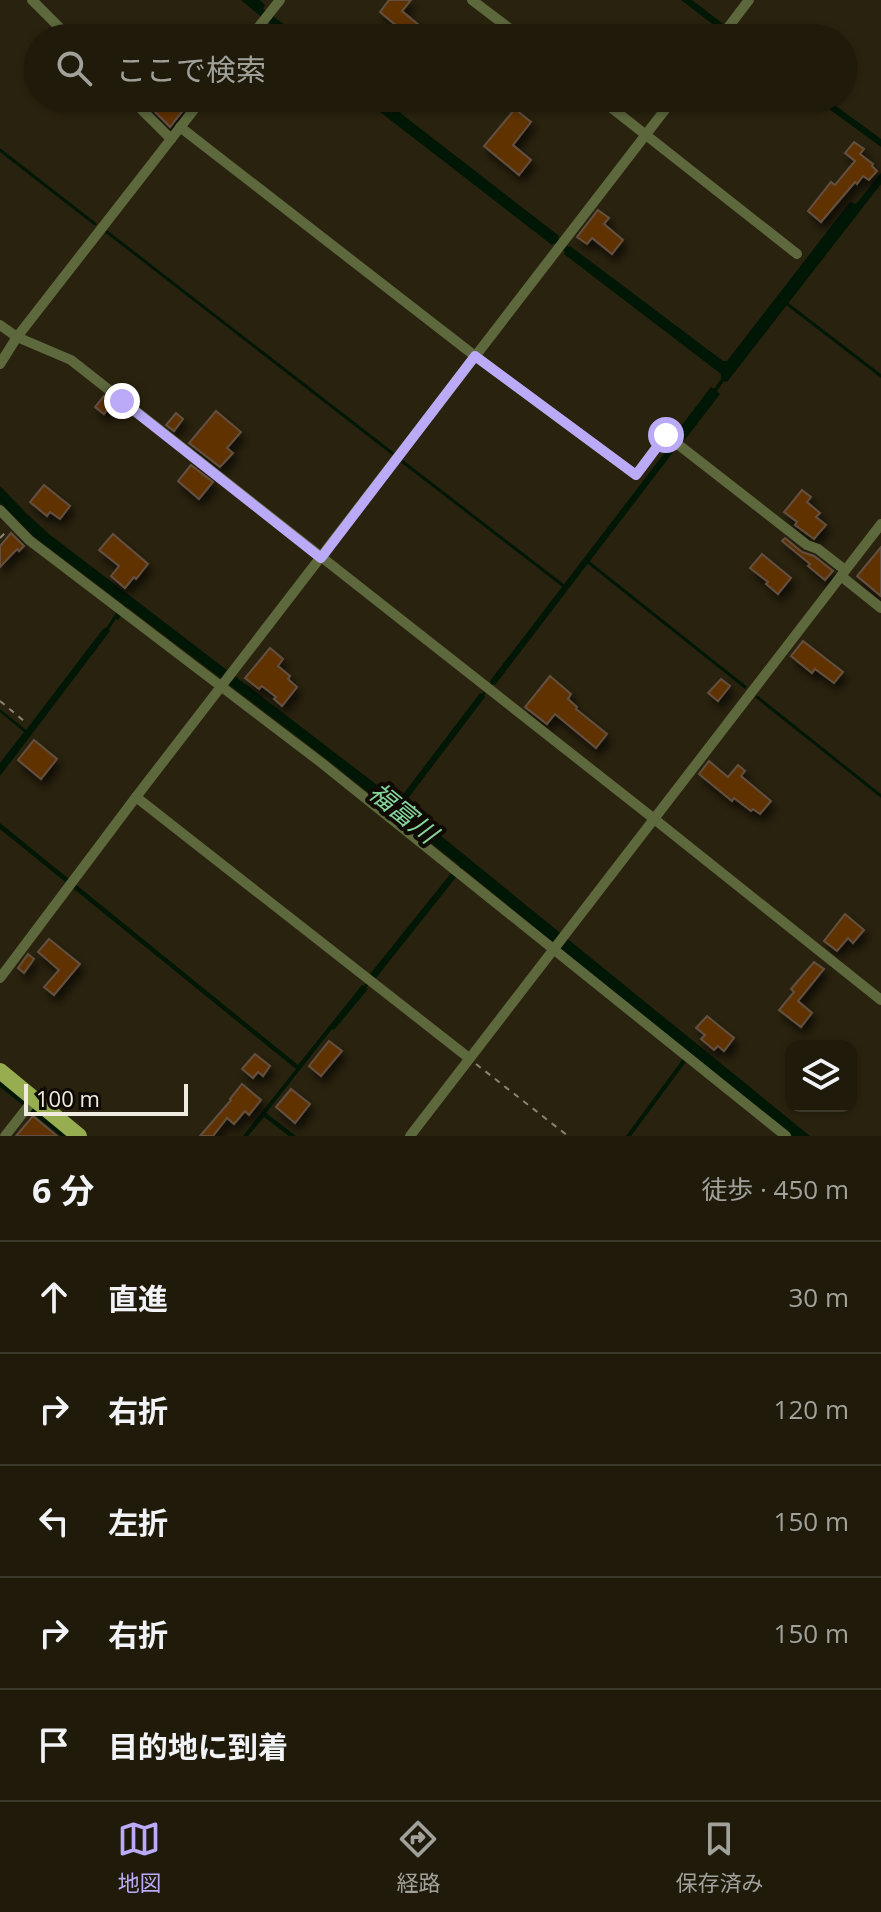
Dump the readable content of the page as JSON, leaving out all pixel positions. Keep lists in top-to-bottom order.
{
  "water": ["福富川"],
  "scale_bar": "100 m",
  "page": {
    "search": "ここで検索",
    "scale": "100 m",
    "heading": ["6 分", "徒歩 · 450 m"],
    "list": [
      ["直進", "30 m"],
      ["右折", "120 m"],
      ["左折", "150 m"],
      ["右折", "150 m"],
      "目的地に到着"
    ],
    "nav": ["地図", "経路", "保存済み"]
  }
}
